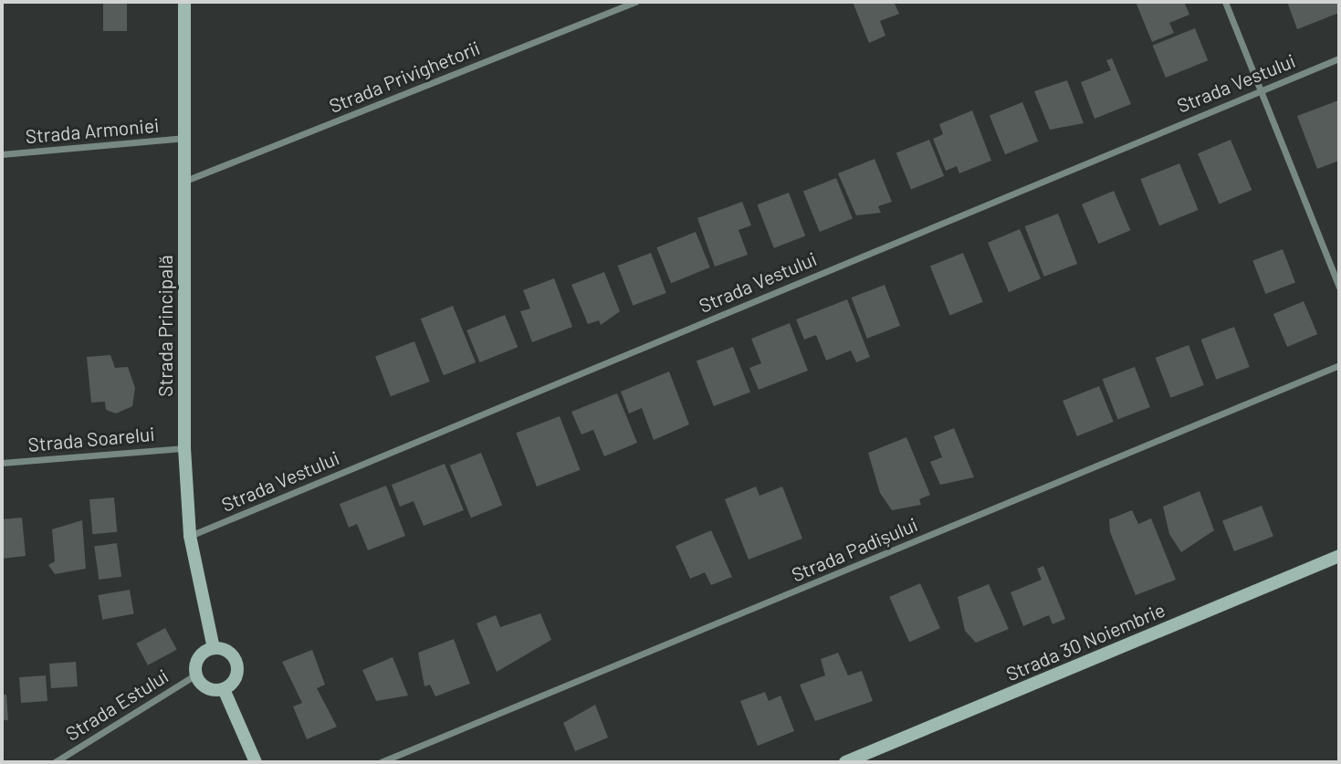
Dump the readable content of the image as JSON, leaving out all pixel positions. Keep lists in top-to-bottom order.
{
  "streets": {
    "main road": ["Strada Principală", "Strada 30 Noiembrie"],
    "street": [
      "Strada Privighetorii",
      "Strada Vestului",
      "Strada Armoniei",
      "Strada Soarelui",
      "Strada Padișului",
      "Strada Estului"
    ]
  },
  "crossings": [
    ["Strada Privighetorii", "Strada Principală"],
    ["Strada Vestului", "Strada Principală"],
    ["Strada Armoniei", "Strada Principală"],
    ["Strada Principală", "Strada Soarelui"],
    ["Strada Principală", "Strada Estului"]
  ]
}
